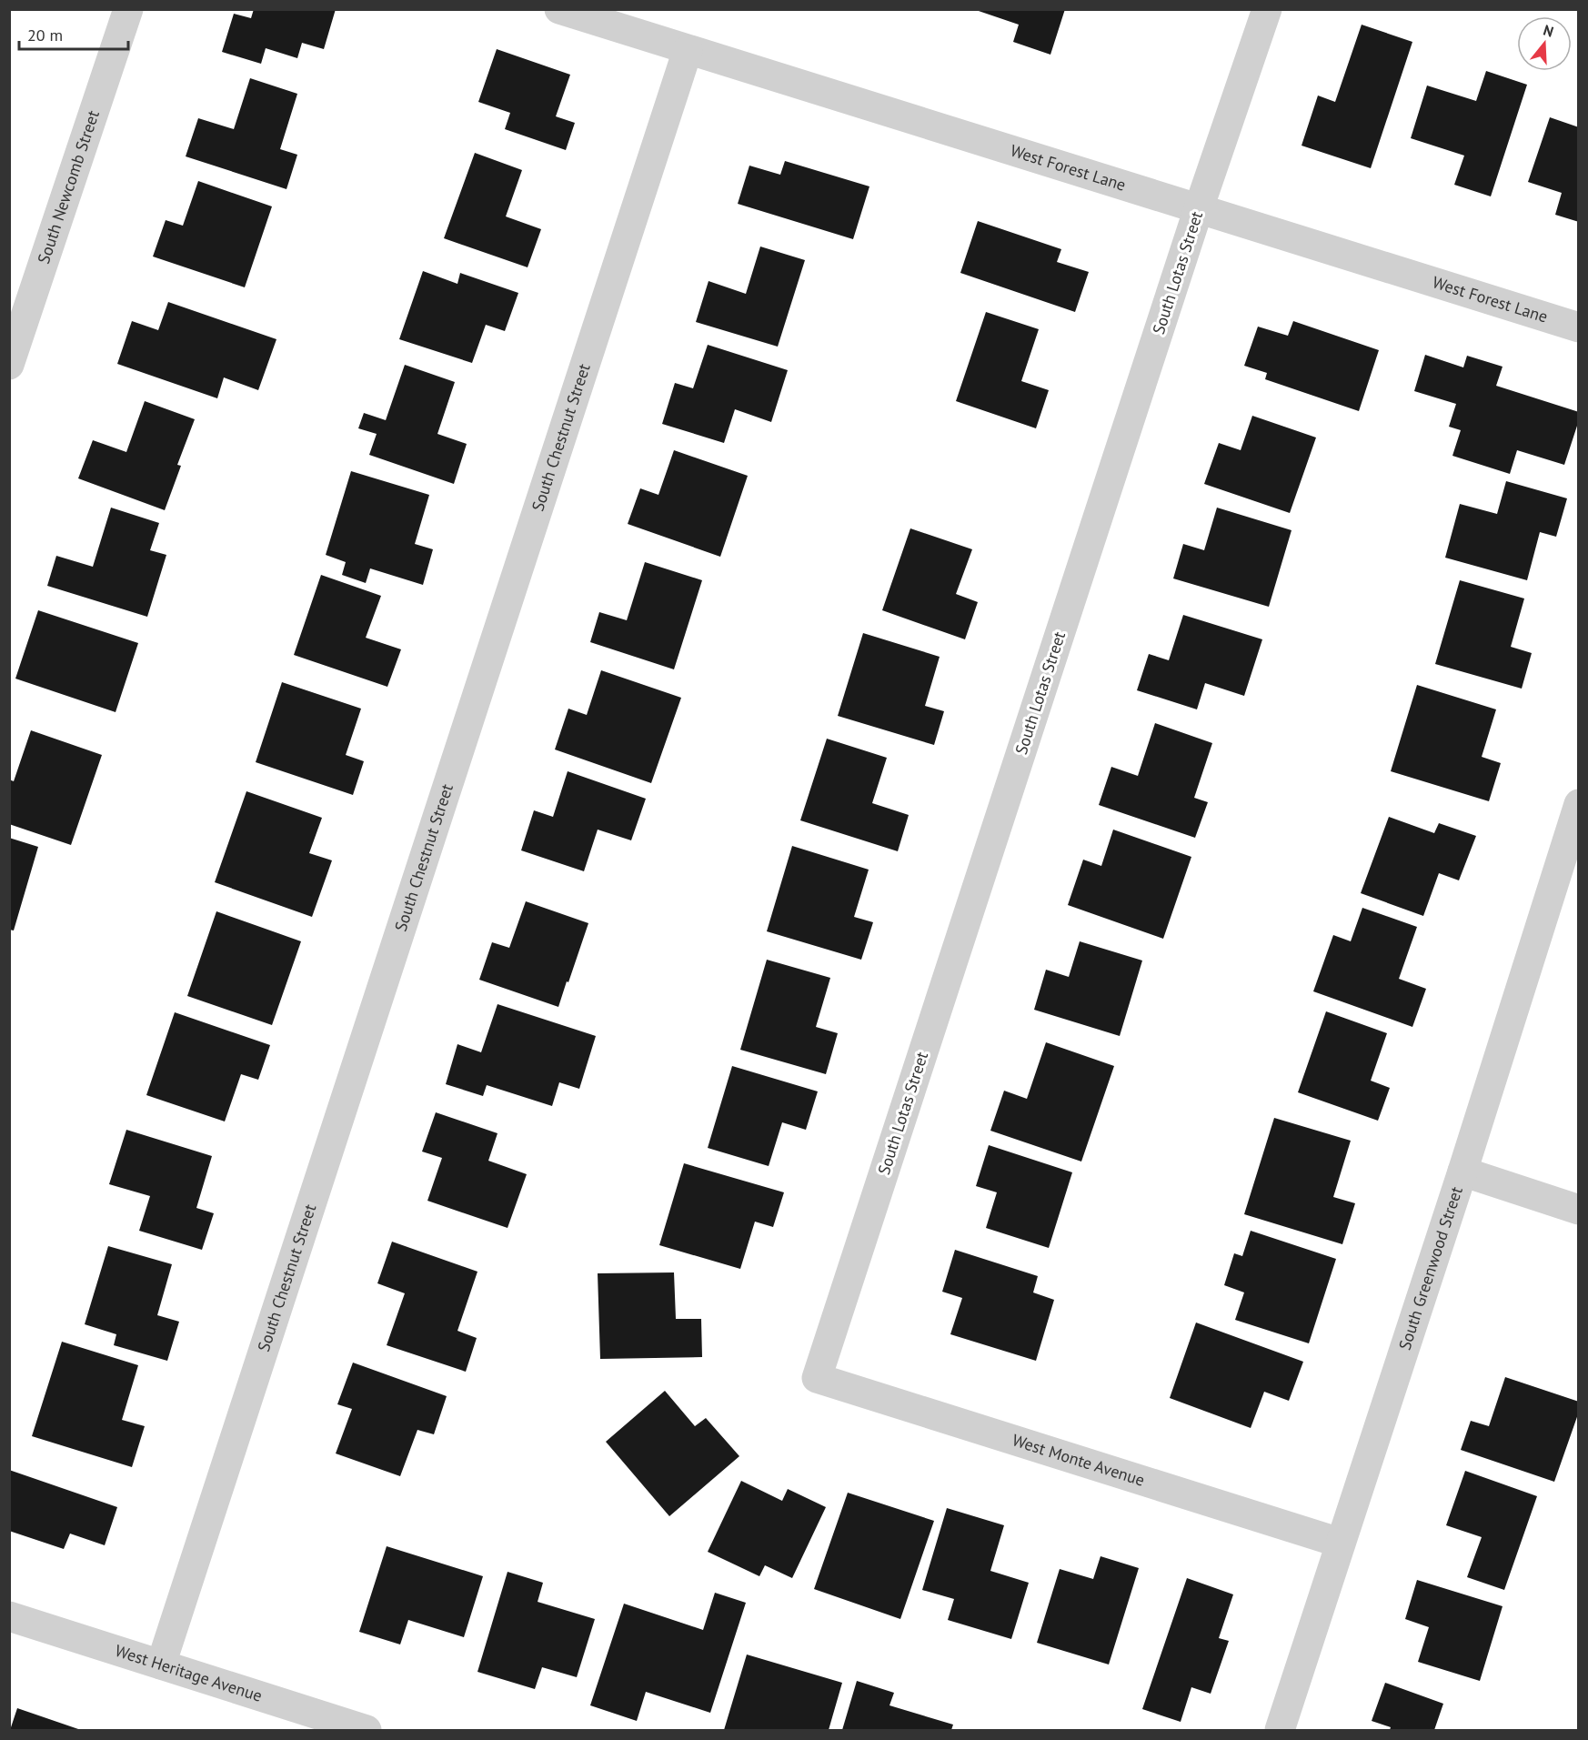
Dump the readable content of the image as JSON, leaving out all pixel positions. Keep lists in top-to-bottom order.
{
  "streets": {
    "street": [
      "West Forest Lane",
      "South Newcomb Street",
      "South Lotas Street",
      "South Chestnut Street",
      "South Greenwood Street",
      "West Monte Avenue",
      "West Heritage Avenue"
    ]
  },
  "crossings": [
    ["West Forest Lane", "South Lotas Street"],
    ["West Forest Lane", "South Chestnut Street"],
    ["South Lotas Street", "West Monte Avenue"],
    ["South Chestnut Street", "West Heritage Avenue"],
    ["South Greenwood Street", "West Monte Avenue"]
  ],
  "scale_bar": "20 m",
  "north": "top"
}
